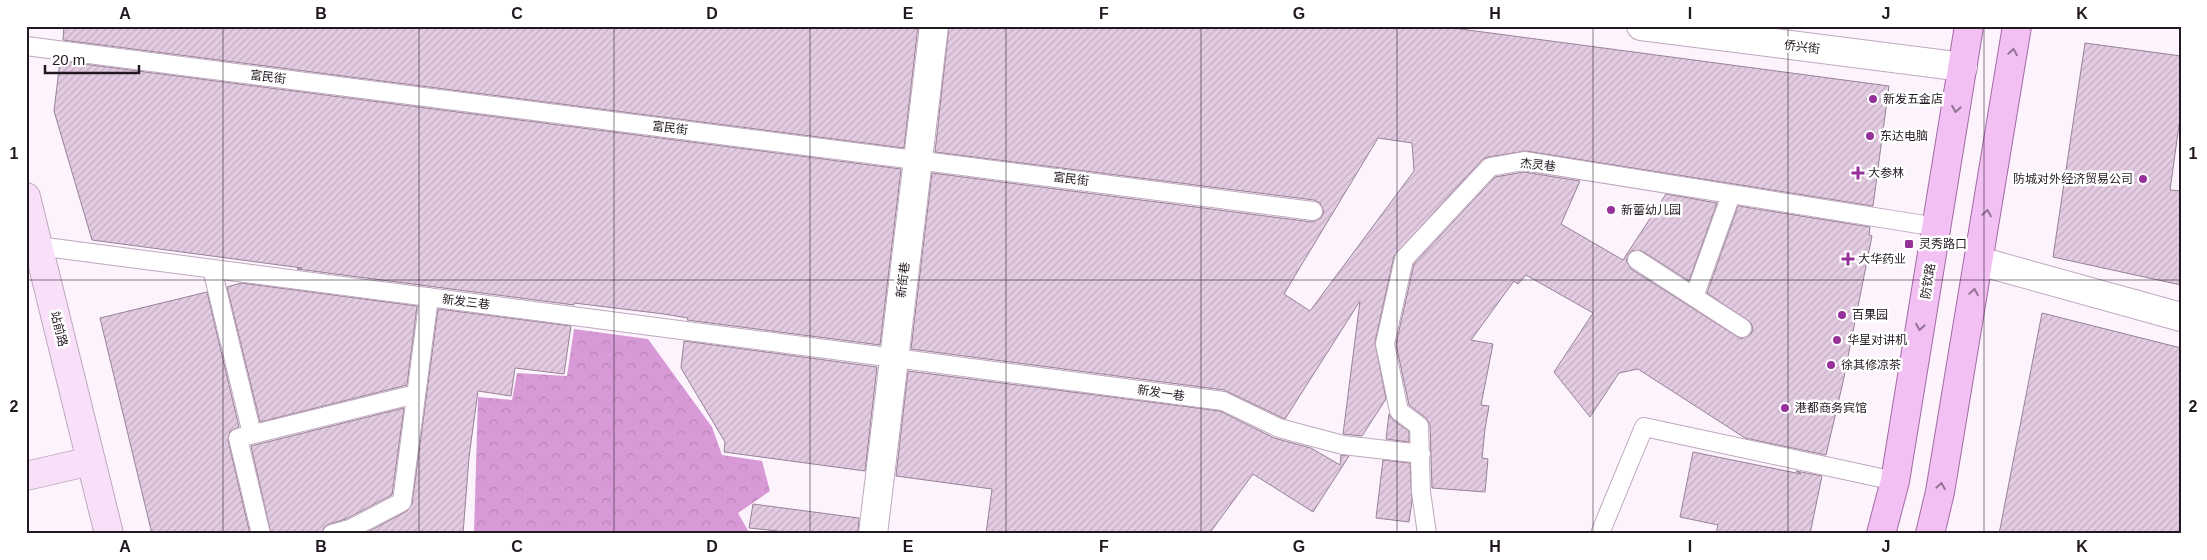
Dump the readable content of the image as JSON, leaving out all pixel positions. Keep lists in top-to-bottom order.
{
  "streets": {
    "main road": ["防钦路"],
    "street": ["侨兴街", "新街巷", "站前路"],
    "lane": [
      "富民街",
      "杰灵巷",
      "新发三巷",
      "新发一巷"
    ]
  },
  "crossings": [
    ["侨兴街", "防钦路"],
    ["富民街", "新街巷"],
    ["杰灵巷", "防钦路"],
    ["杰灵巷", "新发一巷"],
    ["新街巷", "新发三巷"],
    ["新街巷", "新发一巷"],
    ["新发三巷", "站前路"],
    ["新发三巷", "新发一巷"]
  ],
  "places": {
    "other": [
      "新发五金店",
      "东达电脑",
      "防城对外经济贸易公司",
      "新蕾幼儿园",
      "百果园",
      "华星对讲机",
      "徐其修凉茶",
      "港都商务宾馆"
    ],
    "health": ["大参林", "大华药业"],
    "transit": ["灵秀路口"]
  },
  "scale_bar": "20 m",
  "grid": {
    "columns": [
      "A",
      "B",
      "C",
      "D",
      "E",
      "F",
      "G",
      "H",
      "I",
      "J",
      "K"
    ],
    "rows": ["1", "2"]
  }
}
